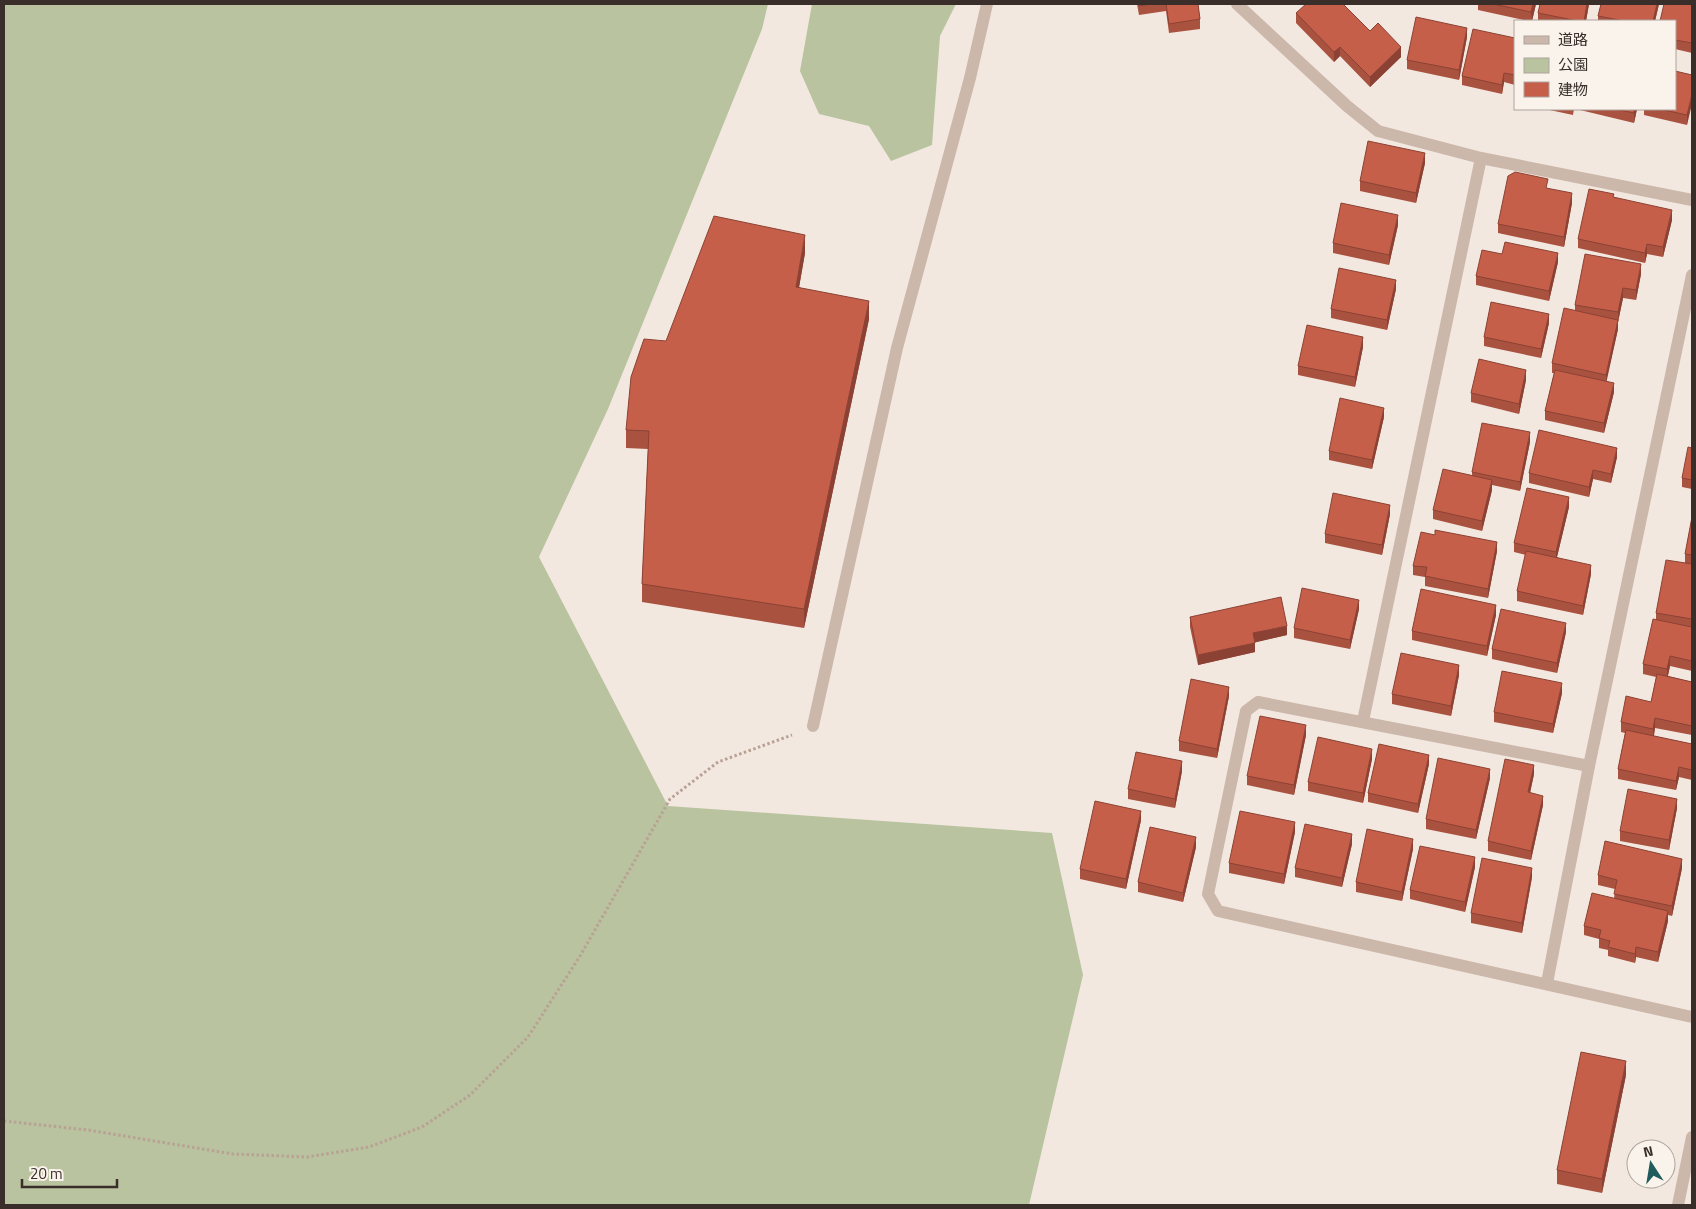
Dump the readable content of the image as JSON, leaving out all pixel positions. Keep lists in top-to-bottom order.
{
  "legend": ["道路", "公園", "建物"],
  "scale_bar": "20 m",
  "north": "top"
}
